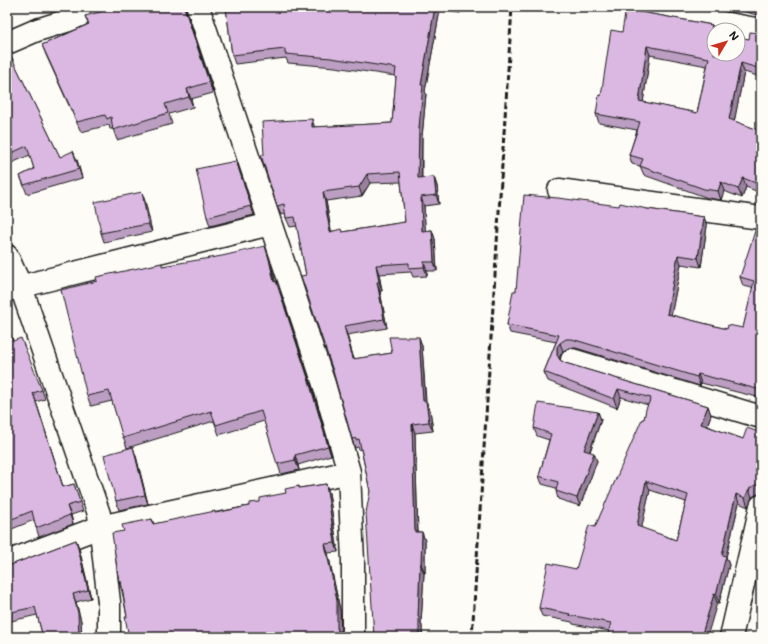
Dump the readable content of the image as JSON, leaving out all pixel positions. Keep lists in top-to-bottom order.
{
  "north": "top right"
}
